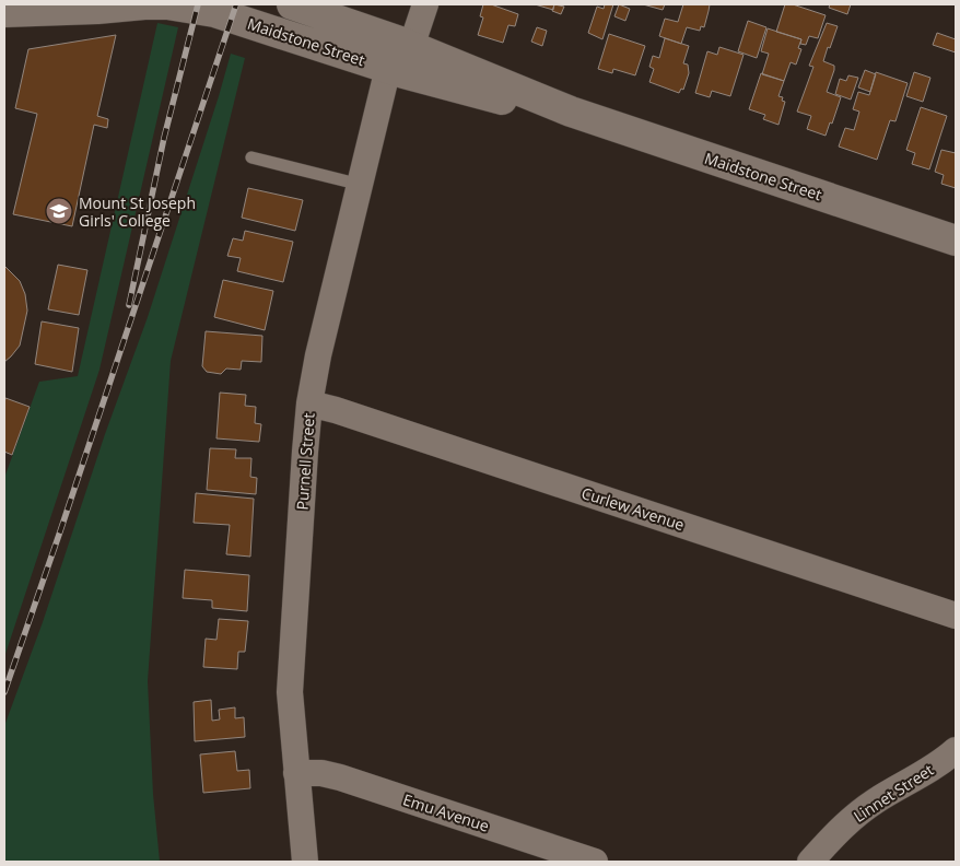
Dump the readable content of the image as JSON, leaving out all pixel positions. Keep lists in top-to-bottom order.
{
  "streets": {
    "main road": ["Maidstone Street"],
    "street": [
      "Purnell Street",
      "Curlew Avenue",
      "Linnet Street",
      "Emu Avenue"
    ]
  },
  "crossings": [
    ["Maidstone Street", "Purnell Street"],
    ["Purnell Street", "Curlew Avenue"],
    ["Purnell Street", "Emu Avenue"]
  ],
  "places": {
    "school or university": ["Mount St Joseph Girls' College"]
  }
}
